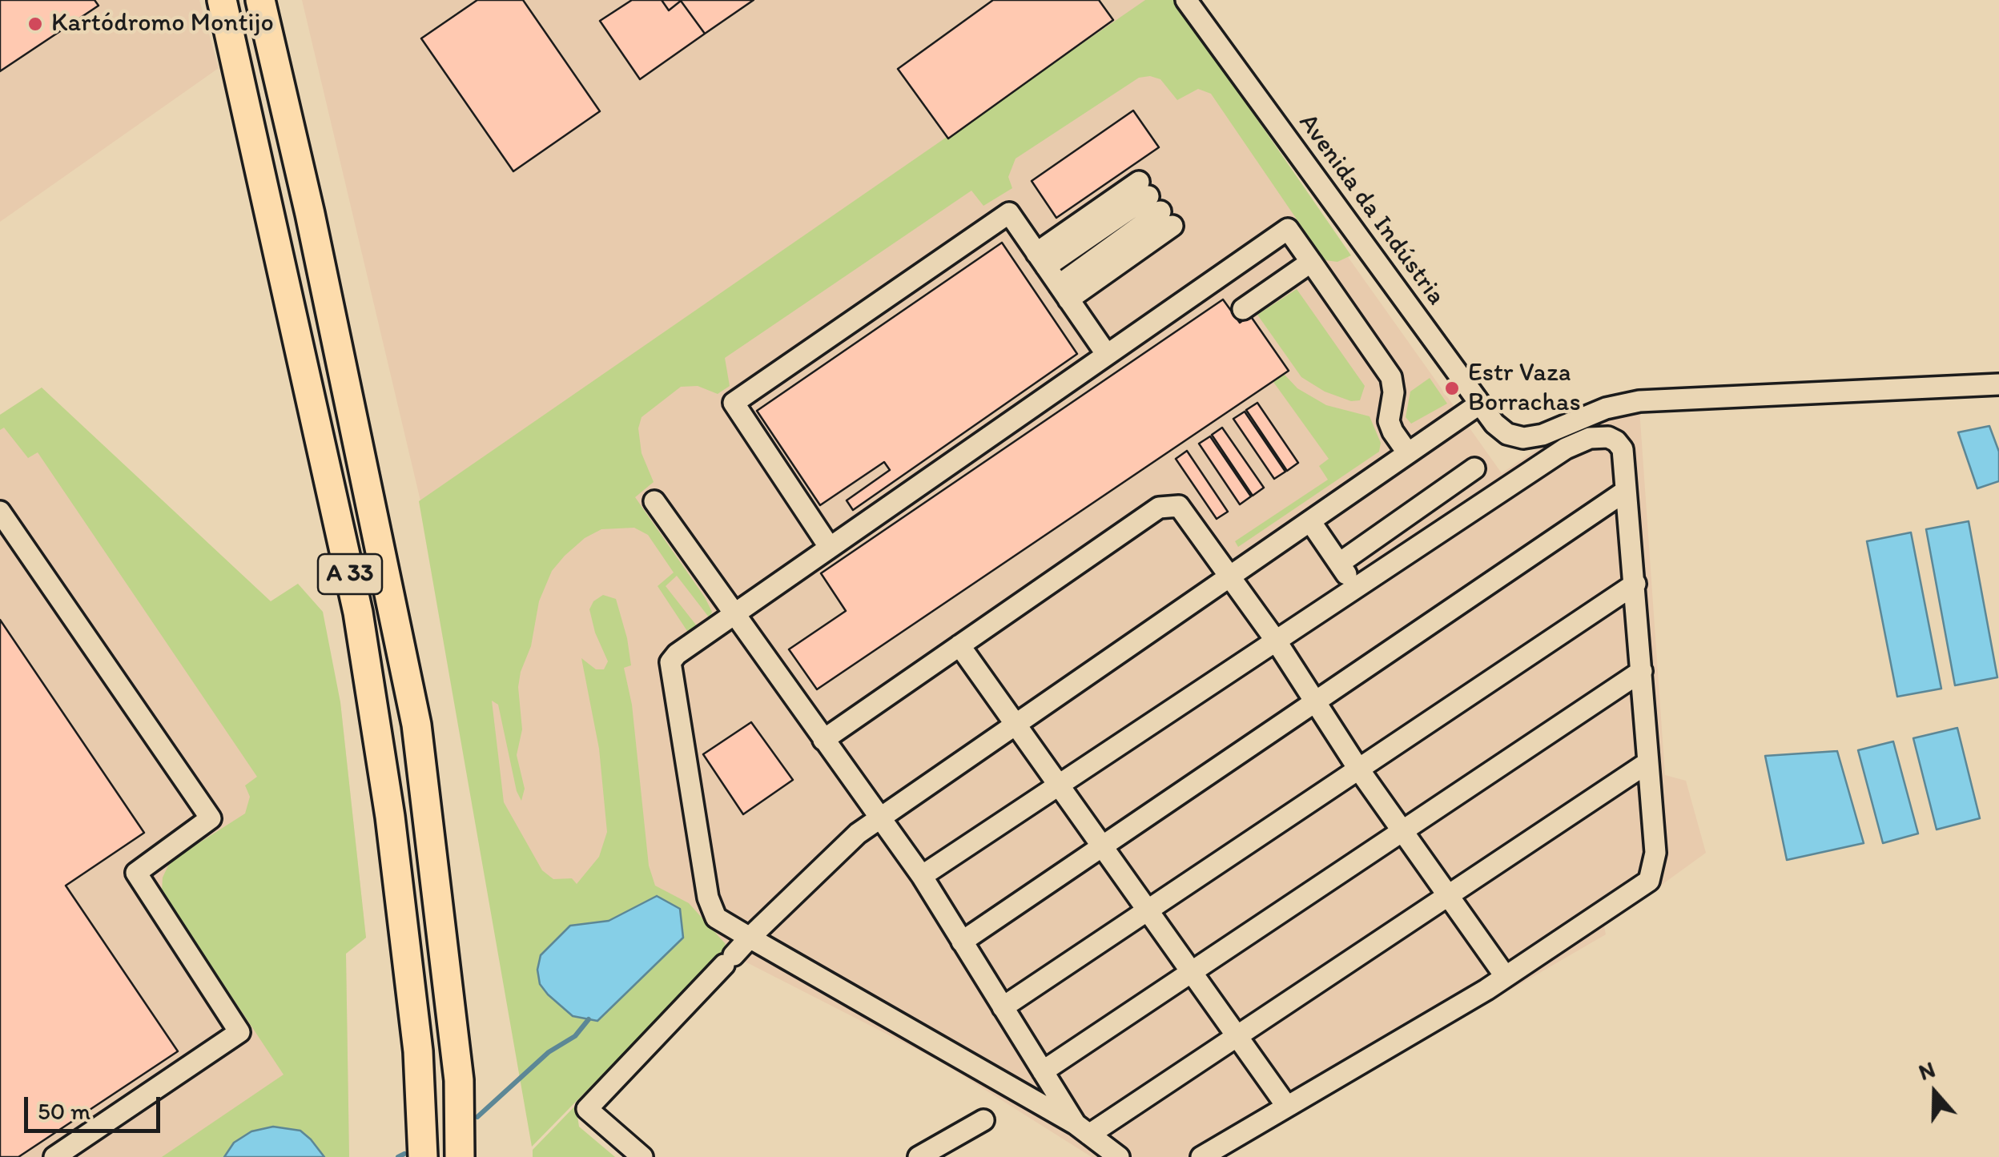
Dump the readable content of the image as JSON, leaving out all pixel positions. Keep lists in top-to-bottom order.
{
  "streets": {
    "highway": ["A 33"],
    "street": ["Avenida da Indústria"]
  },
  "places": ["Kartódromo Montijo", "Estr Vaza Borrachas"],
  "scale_bar": "50 m",
  "north": "top"
}
